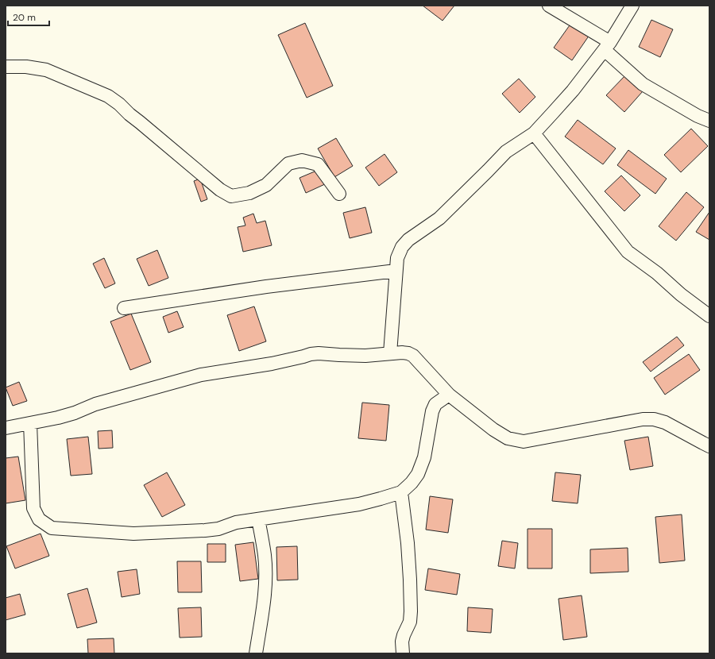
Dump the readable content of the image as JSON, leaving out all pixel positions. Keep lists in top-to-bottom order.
{
  "scale_bar": "20 m"
}
